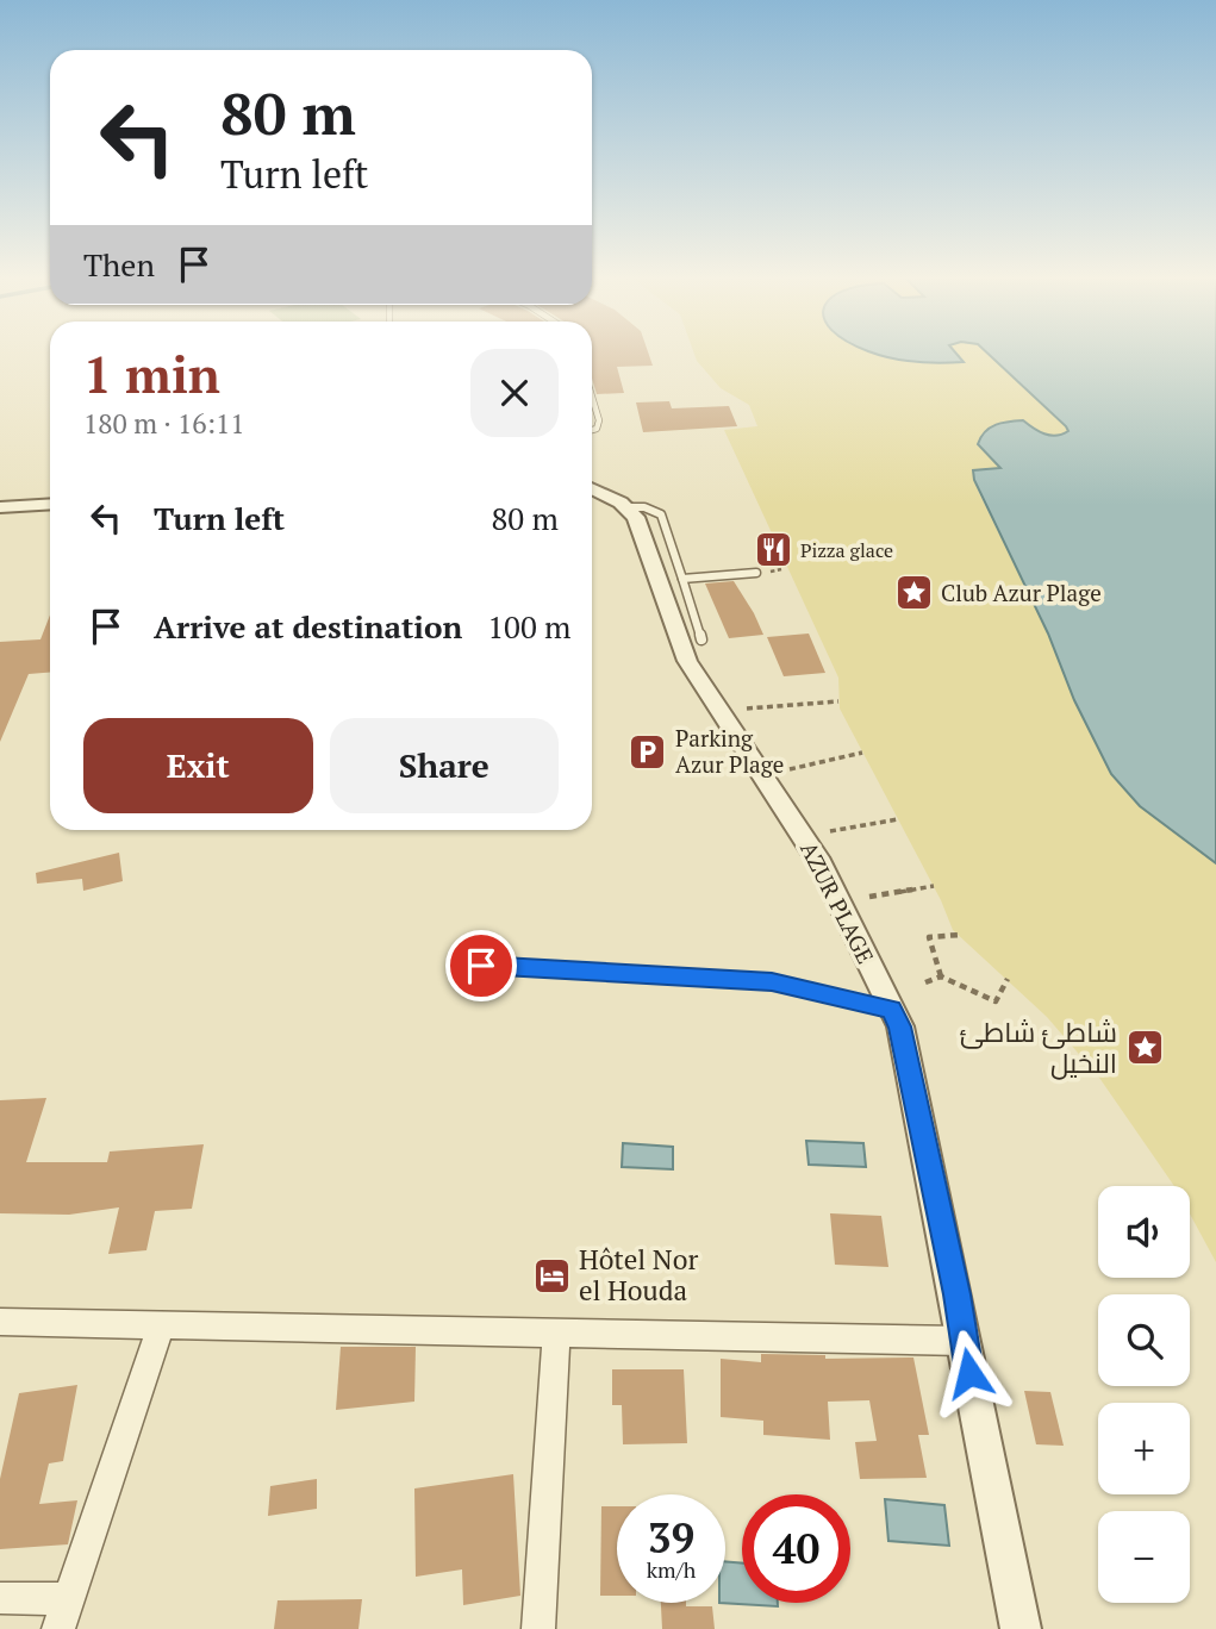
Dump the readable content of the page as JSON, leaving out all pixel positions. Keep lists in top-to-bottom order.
{
  "streets": {
    "street": ["AZUR PLAGE"]
  },
  "places": {
    "restaurant": ["Pizza glace"],
    "place": ["Club Azur Plage", "شاطئ شاطئ النخيل"],
    "parking": ["Parking Azur Plage"],
    "hotel": ["Hôtel Nor el Houda"]
  },
  "page": {
    "turn": ["80 m", "Turn left"],
    "then": "Then",
    "heading": ["1 min", "180 m · 16:11"],
    "list": [
      {
        "name": "Turn left",
        "value": "80 m"
      },
      {
        "name": "Arrive at destination",
        "value": "100 m"
      }
    ],
    "buttons": ["Exit", "Share"],
    "map_buttons": ["+", "−"],
    "speed": "39 km/h",
    "limit": "40"
  }
}
